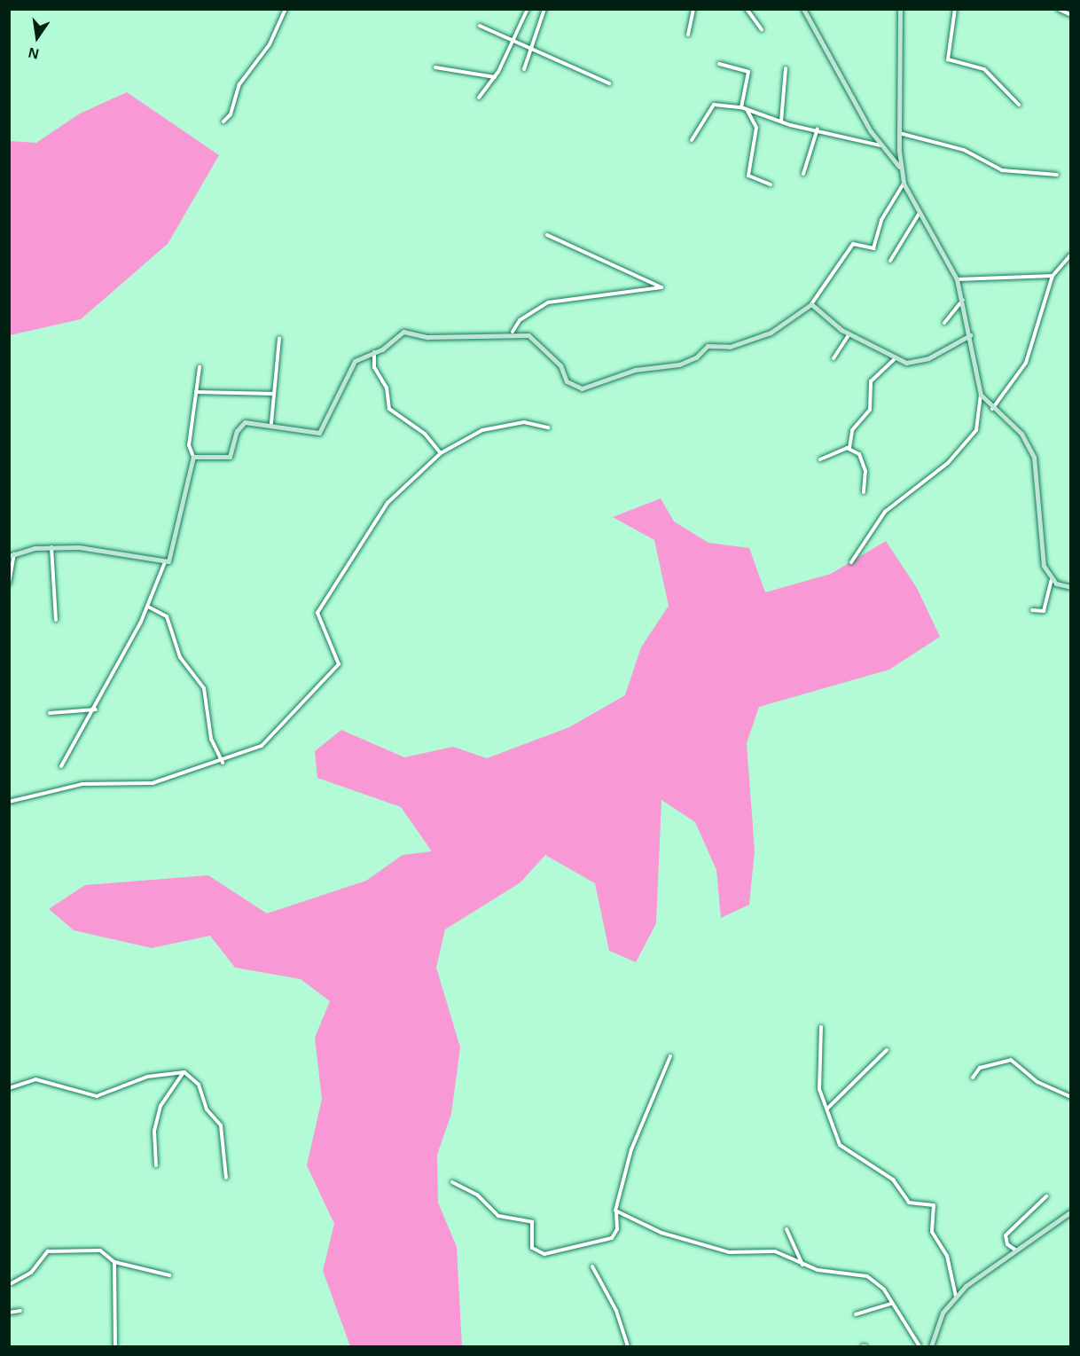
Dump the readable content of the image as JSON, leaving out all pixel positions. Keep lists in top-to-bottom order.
{
  "north": "bottom"
}
